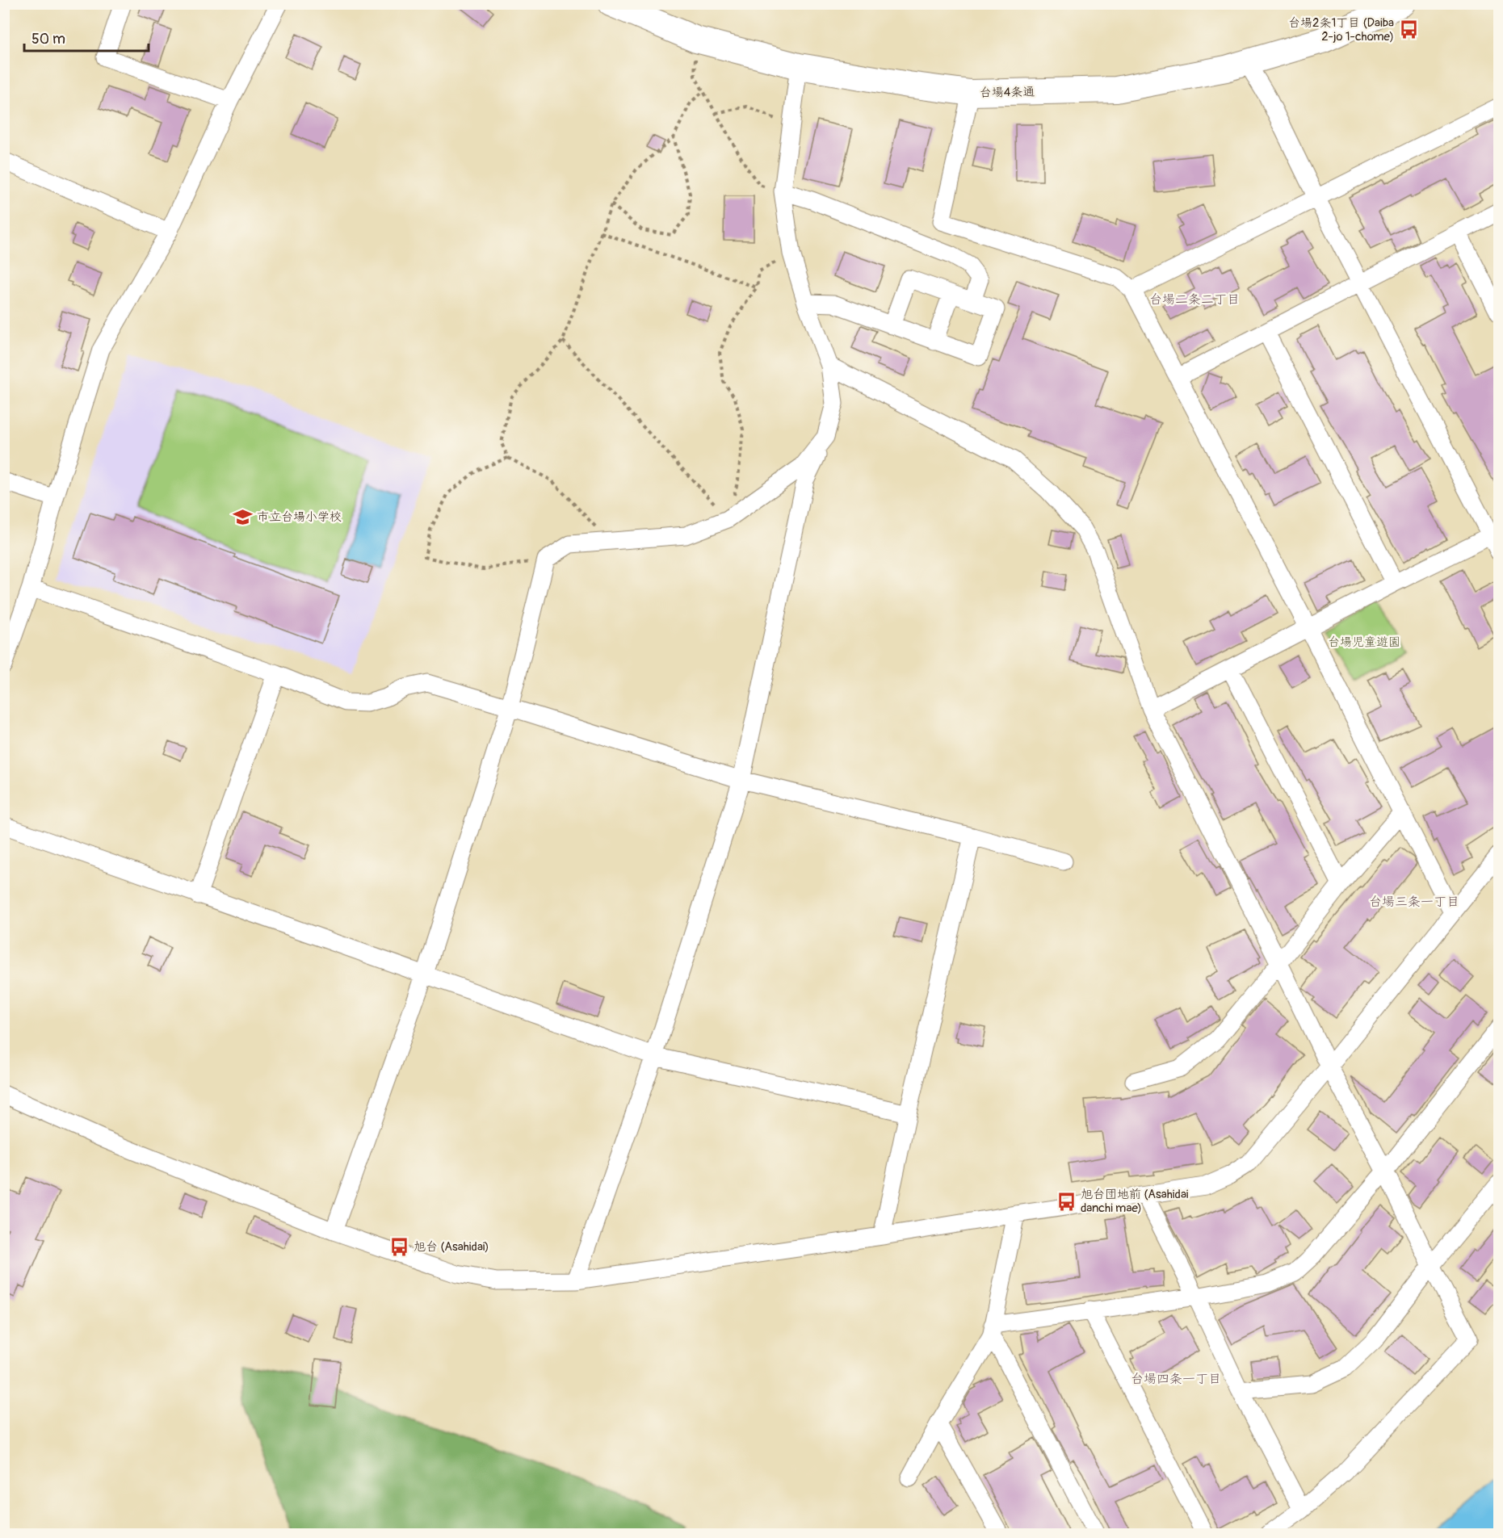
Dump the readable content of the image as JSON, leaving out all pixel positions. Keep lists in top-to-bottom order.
{
  "streets": {
    "highway": ["台場4条通"]
  },
  "districts": ["台場二条二丁目", "台場三条一丁目", "台場四条一丁目"],
  "parks": ["台場児童遊園"],
  "places": {
    "bus stop": ["台場2条1丁目 (Daiba 2-jo 1-chome)", "旭台団地前 (Asahidai danchi mae)", "旭台 (Asahidai)"],
    "school or university": ["市立台場小学校"]
  },
  "scale_bar": "50 m"
}
